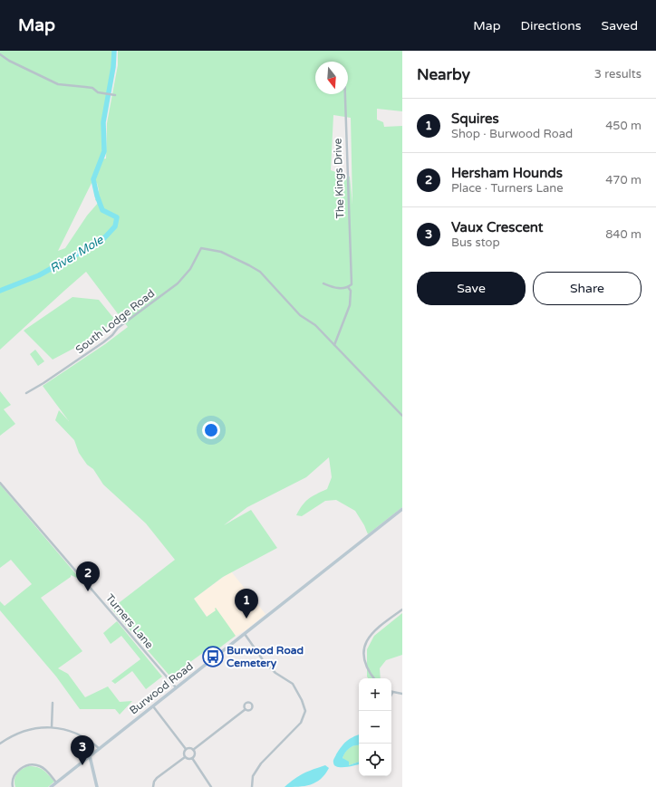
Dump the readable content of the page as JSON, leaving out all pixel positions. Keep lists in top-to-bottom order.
{
  "streets": {
    "street": [
      "The Kings Drive",
      "South Lodge Road",
      "Turners Lane",
      "Burwood Road"
    ]
  },
  "crossings": [
    ["The Kings Drive", "South Lodge Road"],
    ["Turners Lane", "Burwood Road"]
  ],
  "water": ["River Mole"],
  "places": {
    "bus stop": ["Burwood Road Cemetery"]
  },
  "north": "bottom",
  "page": {
    "header": "Map",
    "nav": ["Map", "Directions", "Saved"],
    "heading": ["Nearby", "3 results"],
    "list": [
      {
        "mark": "1",
        "name": "Squires",
        "note": "Shop · Burwood Road",
        "value": "450 m"
      },
      {
        "mark": "2",
        "name": "Hersham Hounds",
        "note": "Place · Turners Lane",
        "value": "470 m"
      },
      {
        "mark": "3",
        "name": "Vaux Crescent",
        "note": "Bus stop",
        "value": "840 m"
      }
    ],
    "buttons": ["Save", "Share"],
    "pins": ["2", "1", "3"],
    "map_buttons": ["+", "−"]
  }
}
